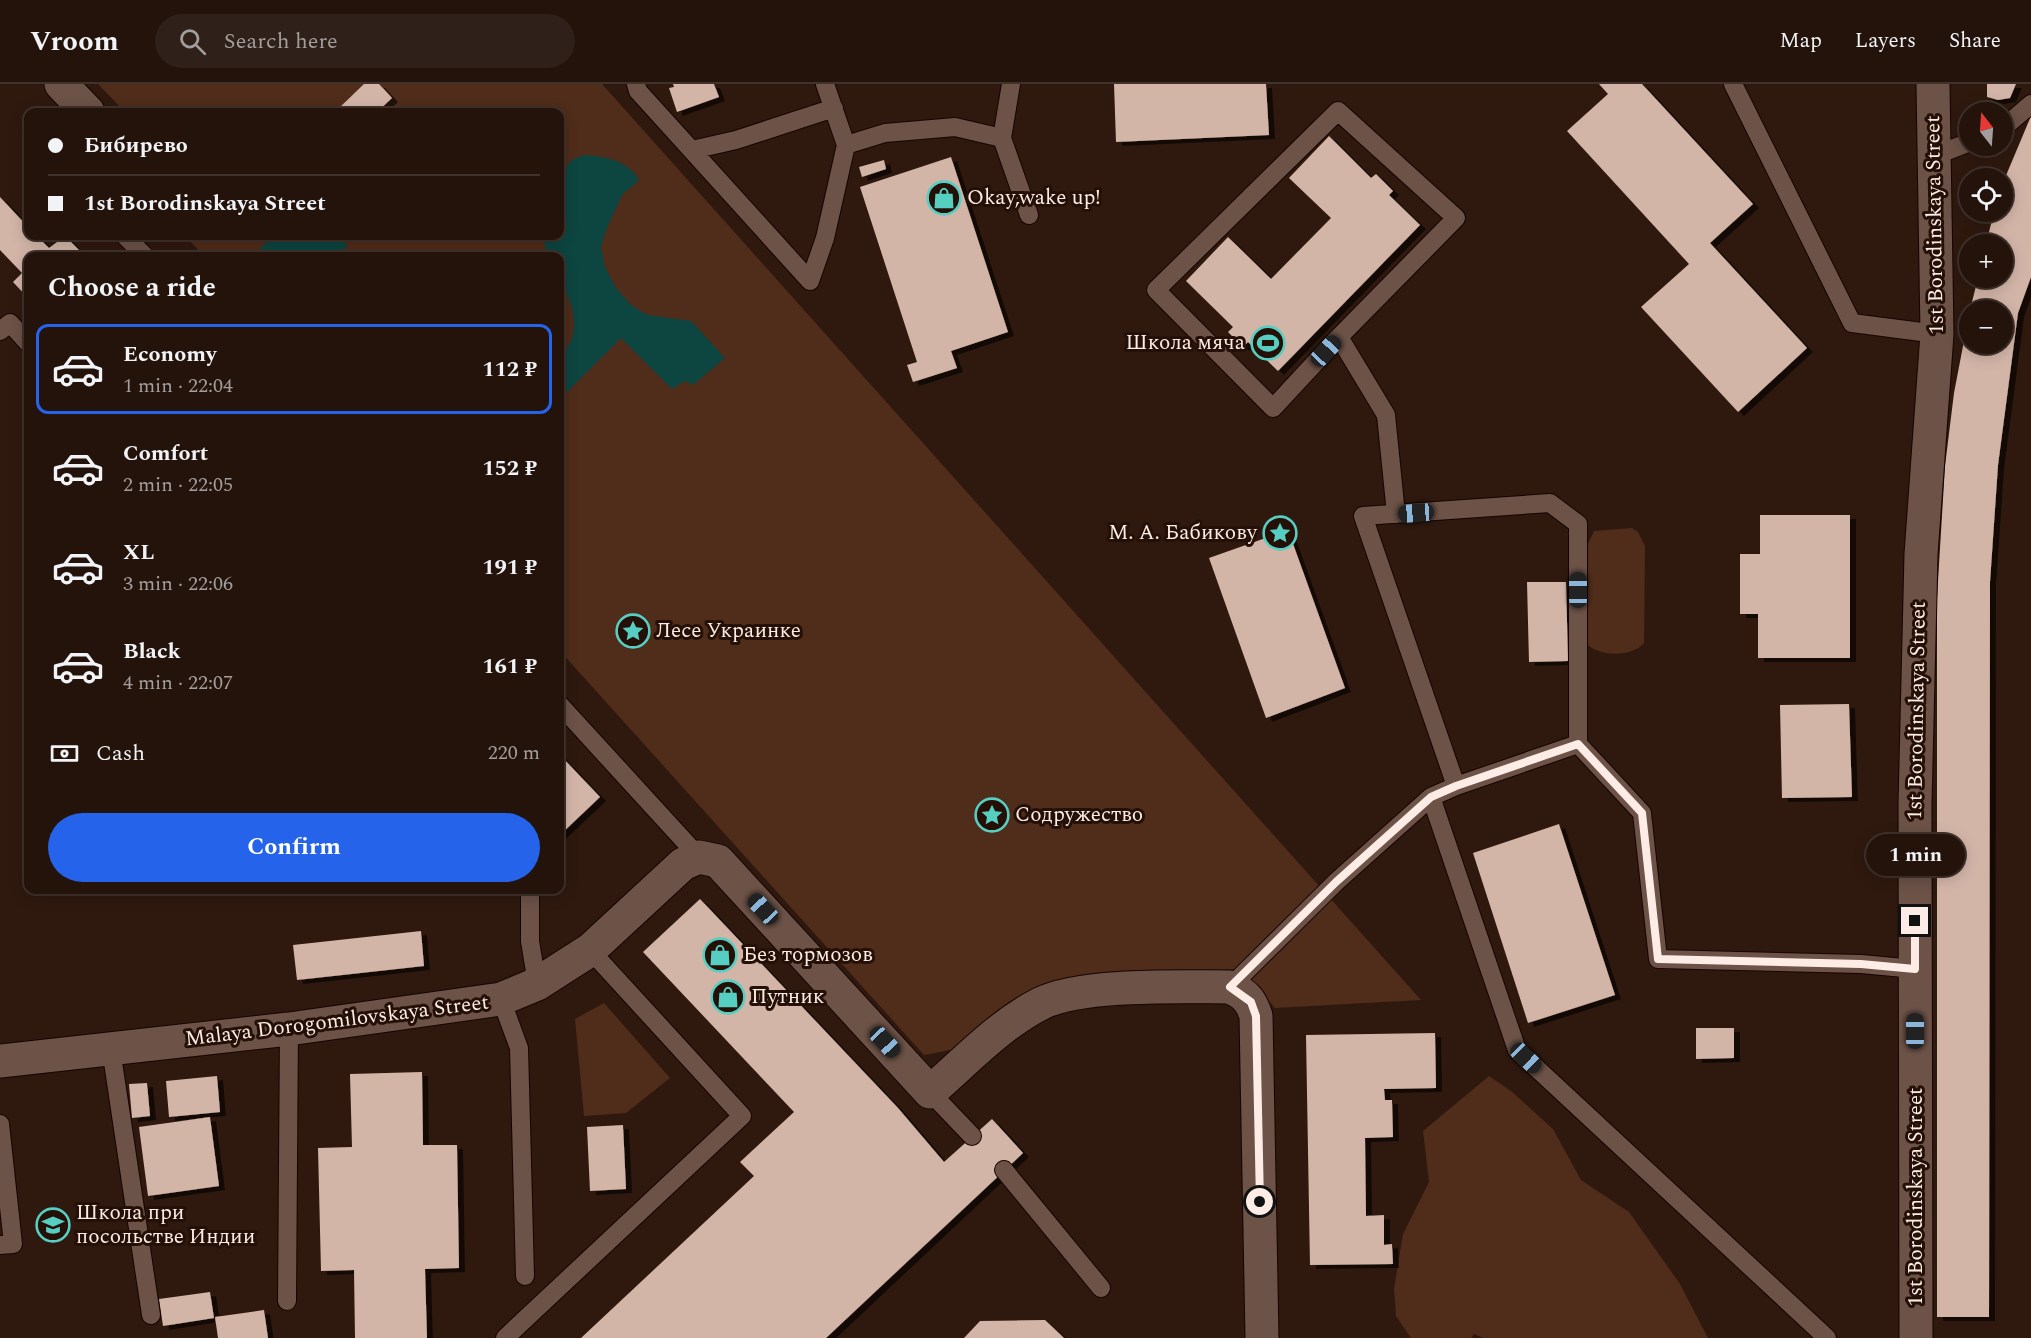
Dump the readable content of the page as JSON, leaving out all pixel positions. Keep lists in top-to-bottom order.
{
  "streets": {
    "street": ["1st Borodinskaya Street", "Malaya Dorogomilovskaya Street"]
  },
  "places": {
    "shop": ["Okay,wake up!", "Без тормозов", "Путник"],
    "sports": ["Школа мяча"],
    "place": ["М. А. Бабикову", "Лесе Украинке", "Содружество"],
    "school or university": ["Школа при посольстве Индии"]
  },
  "north": "top",
  "page": {
    "header": "Vroom",
    "search": "Search here",
    "nav": ["Map", "Layers", "Share"],
    "map_buttons": ["+", "−"],
    "banner": ["Бибирево", "1st Borodinskaya Street"],
    "heading": "Choose a ride",
    "list": [
      {
        "name": "Economy",
        "note": "1 min · 22:04",
        "value": "112 ₽"
      },
      {
        "name": "Comfort",
        "note": "2 min · 22:05",
        "value": "152 ₽"
      },
      {
        "name": "XL",
        "note": "3 min · 22:06",
        "value": "191 ₽"
      },
      {
        "name": "Black",
        "note": "4 min · 22:07",
        "value": "161 ₽"
      }
    ],
    "pay": ["Cash", "220 m"],
    "buttons": "Confirm",
    "bubble": "1 min"
  }
}
